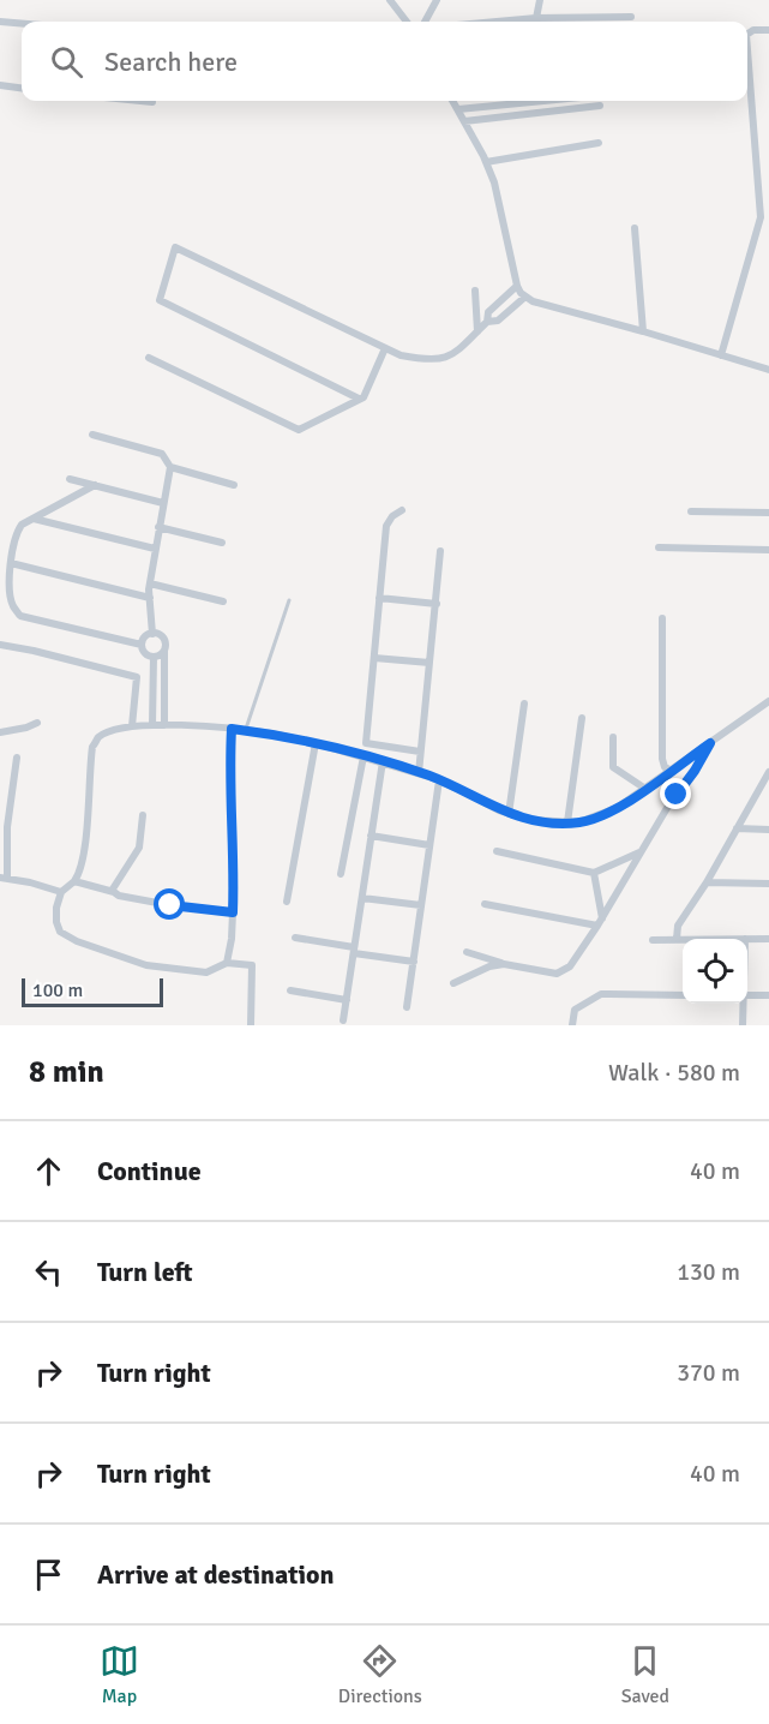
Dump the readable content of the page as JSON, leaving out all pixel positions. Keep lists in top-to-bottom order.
{
  "scale_bar": "100 m",
  "page": {
    "search": "Search here",
    "scale": "100 m",
    "heading": ["8 min", "Walk · 580 m"],
    "list": [
      ["Continue", "40 m"],
      ["Turn left", "130 m"],
      ["Turn right", "370 m"],
      ["Turn right", "40 m"],
      "Arrive at destination"
    ],
    "nav": ["Map", "Directions", "Saved"]
  }
}
